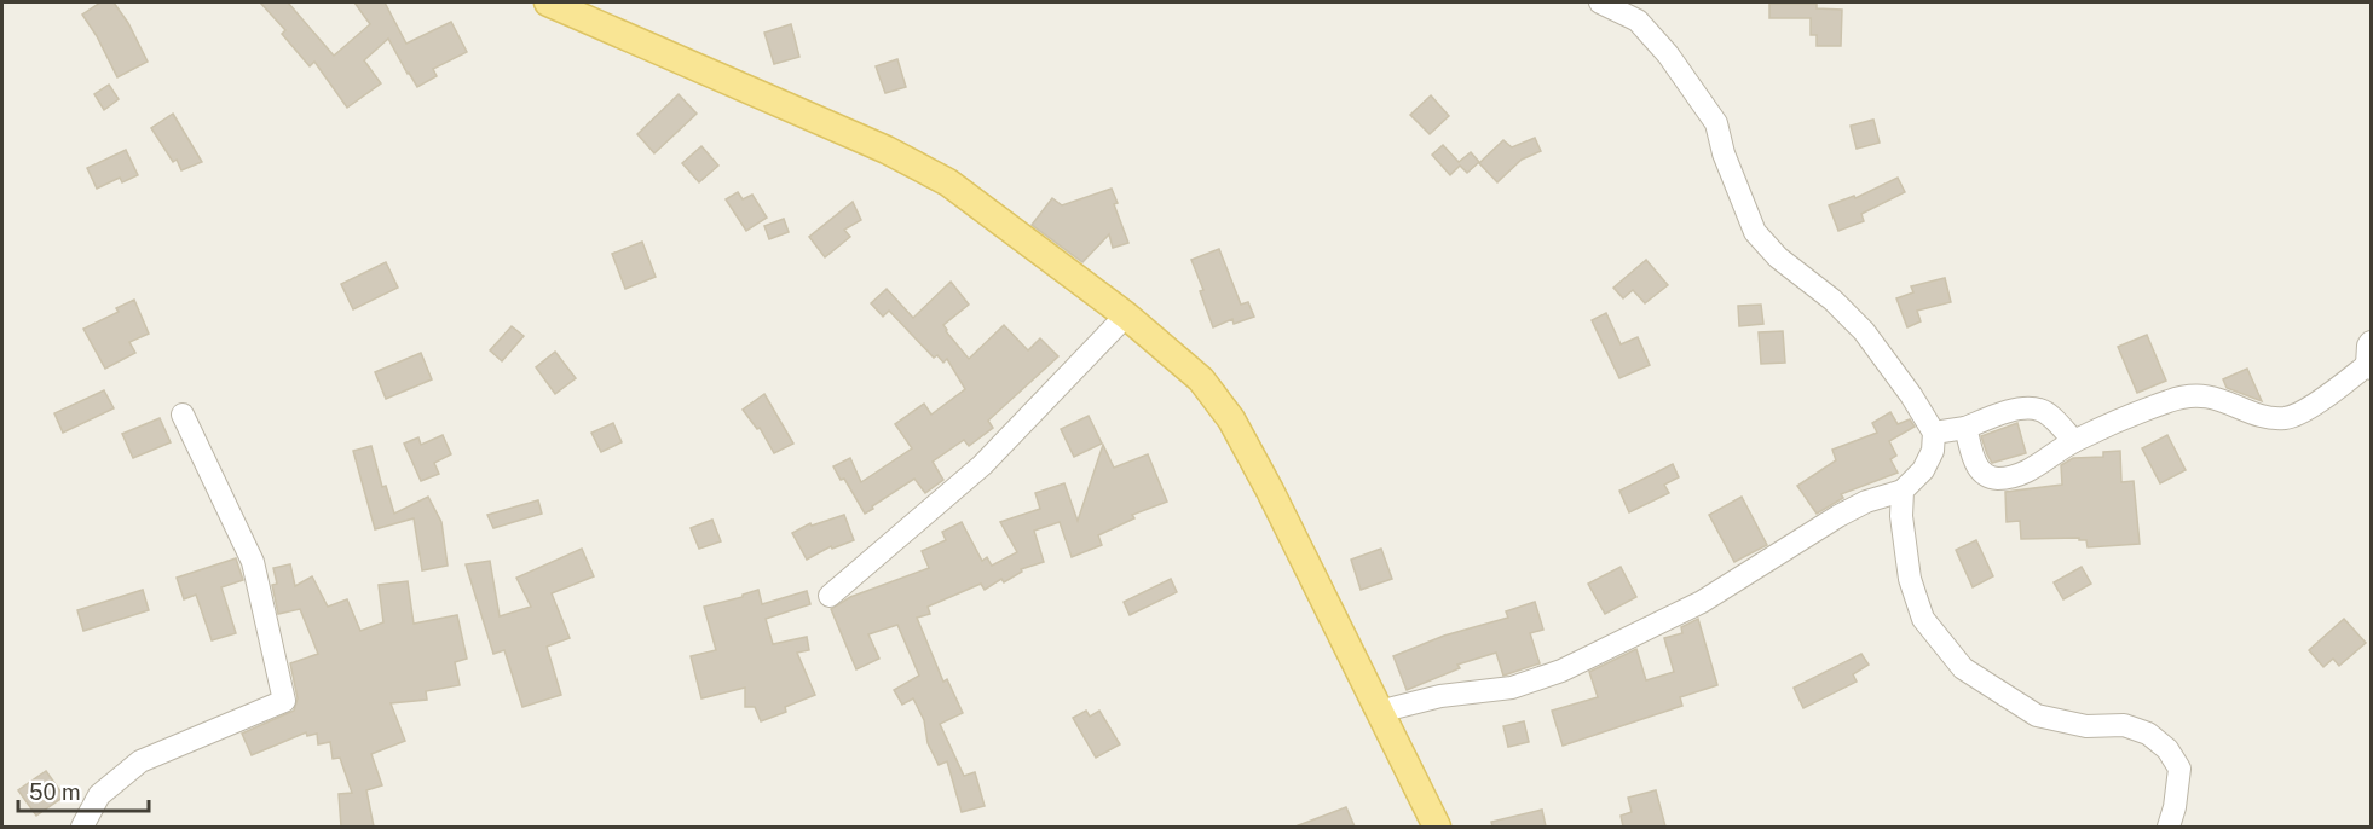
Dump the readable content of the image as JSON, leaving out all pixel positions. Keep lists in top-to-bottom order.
{
  "scale_bar": "50 m"
}
